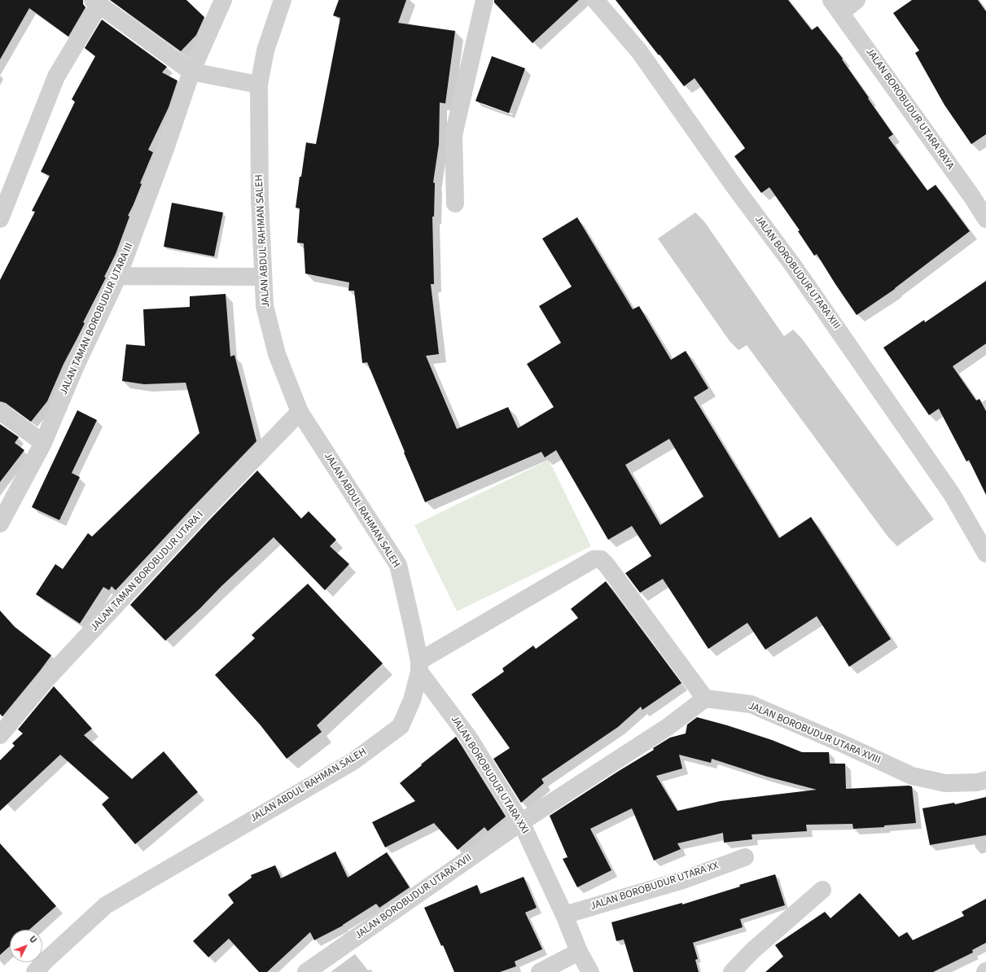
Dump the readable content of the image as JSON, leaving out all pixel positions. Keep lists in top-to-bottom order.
{
  "streets": {
    "street": [
      "JALAN BOROBUDUR UTARA RAYA",
      "JALAN ABDUL RAHMAN SALEH",
      "JALAN BOROBUDUR UTARA XIII",
      "JALAN TAMAN BOROBUDUR UTARA III",
      "JALAN TAMAN BOROBUDUR UTARA I",
      "JALAN BOROBUDUR UTARA XVIII",
      "JALAN BOROBUDUR UTARA XXI",
      "JALAN BOROBUDUR UTARA XX",
      "JALAN BOROBUDUR UTARA XVII"
    ]
  },
  "crossings": [
    ["JALAN ABDUL RAHMAN SALEH", "JALAN TAMAN BOROBUDUR UTARA I"],
    ["JALAN ABDUL RAHMAN SALEH", "JALAN BOROBUDUR UTARA XXI"],
    ["JALAN BOROBUDUR UTARA XXI", "JALAN BOROBUDUR UTARA XX"],
    ["JALAN BOROBUDUR UTARA XXI", "JALAN BOROBUDUR UTARA XVII"]
  ],
  "north": "top right"
}
